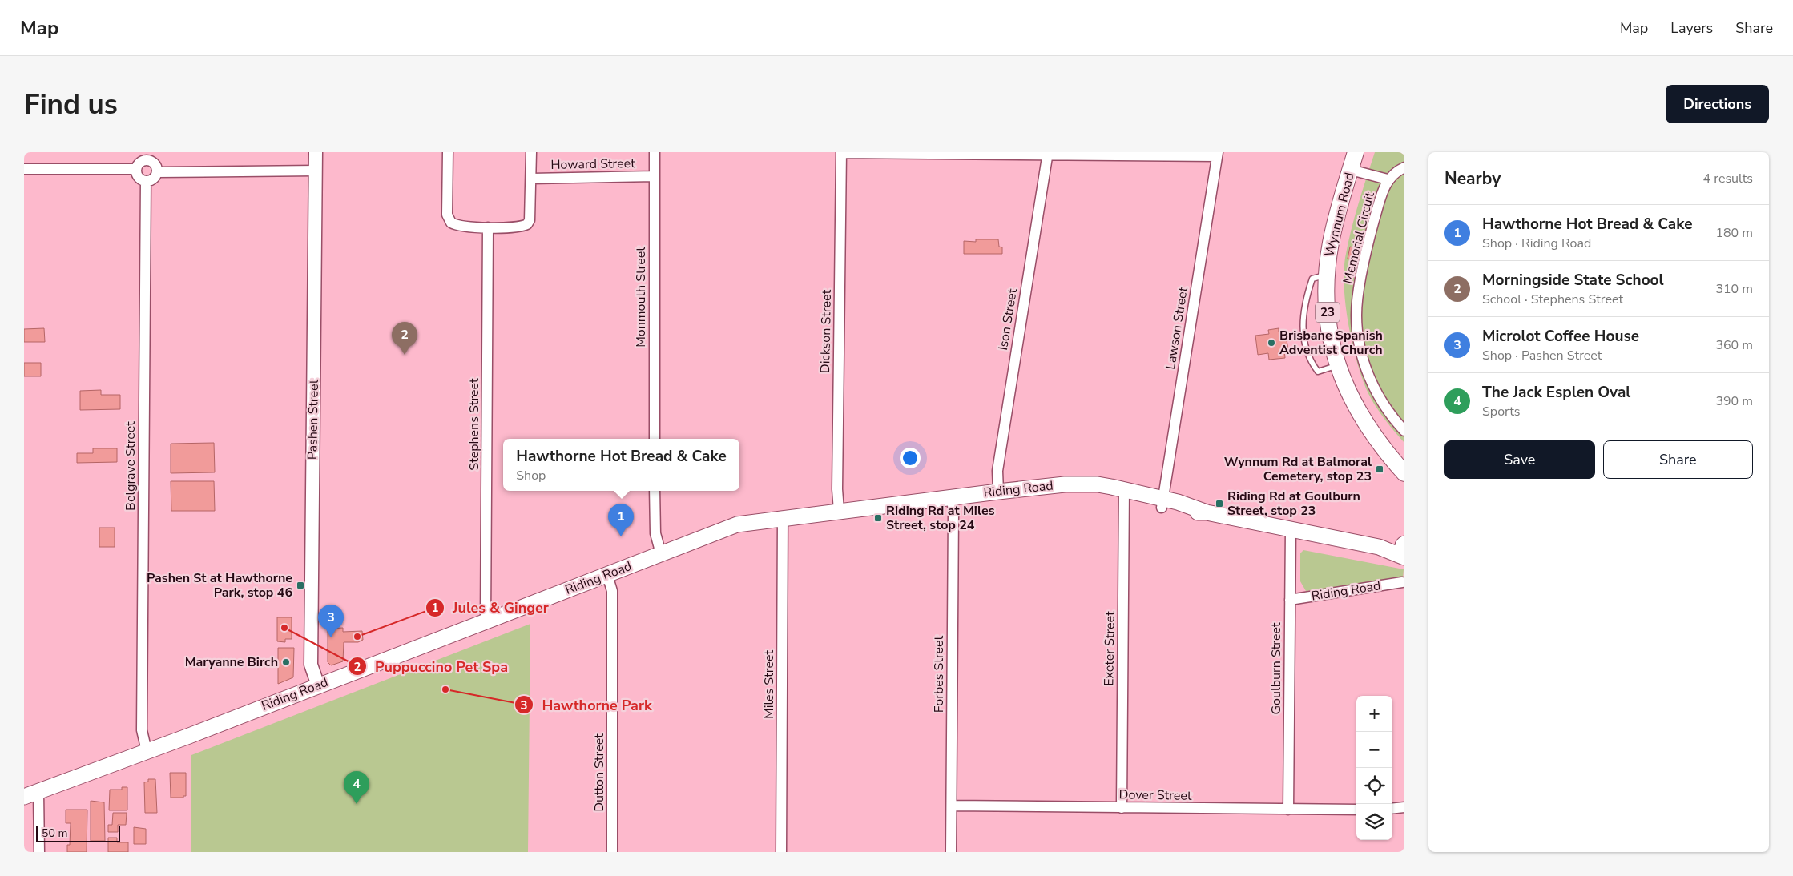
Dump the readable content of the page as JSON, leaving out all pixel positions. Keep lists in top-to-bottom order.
{
  "streets": {
    "main road": ["Wynnum Road", "23", "Riding Road"],
    "street": [
      "Howard Street",
      "Memorial Circuit",
      "Monmouth Street",
      "Ison Street",
      "Lawson Street",
      "Dickson Street",
      "Pashen Street",
      "Stephens Street",
      "Belgrave Street",
      "Exeter Street",
      "Goulburn Street",
      "Forbes Street",
      "Miles Street",
      "Dutton Street",
      "Dover Street"
    ]
  },
  "crossings": [
    ["Howard Street", "Monmouth Street"],
    ["Ison Street", "Riding Road"],
    ["Lawson Street", "Riding Road"],
    ["Dickson Street", "Riding Road"],
    ["Pashen Street", "Riding Road"],
    ["Stephens Street", "Riding Road"],
    ["Belgrave Street", "Riding Road"],
    ["Riding Road", "Exeter Street"],
    ["Riding Road", "Goulburn Street"],
    ["Riding Road", "Forbes Street"],
    ["Riding Road", "Miles Street"],
    ["Riding Road", "Dutton Street"],
    ["Exeter Street", "Dover Street"],
    ["Goulburn Street", "Dover Street"],
    ["Forbes Street", "Dover Street"]
  ],
  "places": {
    "other": [
      "Brisbane Spanish Adventist Church",
      "Puppuccino Pet Spa",
      "Jules & Ginger",
      "Maryanne Birch",
      "Hawthorne Park"
    ],
    "transit": [
      "Wynnum Rd at Balmoral Cemetery, stop 23",
      "Riding Rd at Goulburn Street, stop 23",
      "Riding Rd at Miles Street, stop 24",
      "Pashen St at Hawthorne Park, stop 46"
    ]
  },
  "scale_bar": "50 m",
  "page": {
    "header": "Map",
    "nav": ["Map", "Layers", "Share"],
    "buttons": [
      "Directions",
      ["Save", "Share"]
    ],
    "title": "Find us",
    "heading": ["Nearby", "4 results"],
    "list": [
      {
        "mark": "1",
        "name": "Hawthorne Hot Bread & Cake",
        "note": "Shop · Riding Road",
        "value": "180 m"
      },
      {
        "mark": "2",
        "name": "Morningside State School",
        "note": "School · Stephens Street",
        "value": "310 m"
      },
      {
        "mark": "3",
        "name": "Microlot Coffee House",
        "note": "Shop · Pashen Street",
        "value": "360 m"
      },
      {
        "mark": "4",
        "name": "The Jack Esplen Oval",
        "note": "Sports",
        "value": "390 m"
      }
    ],
    "pins": [
      "2",
      "1",
      "3",
      "4"
    ],
    "popup": ["Hawthorne Hot Bread & Cake", "Shop"],
    "map_buttons": ["+", "−"],
    "scale": "50 m"
  }
}
